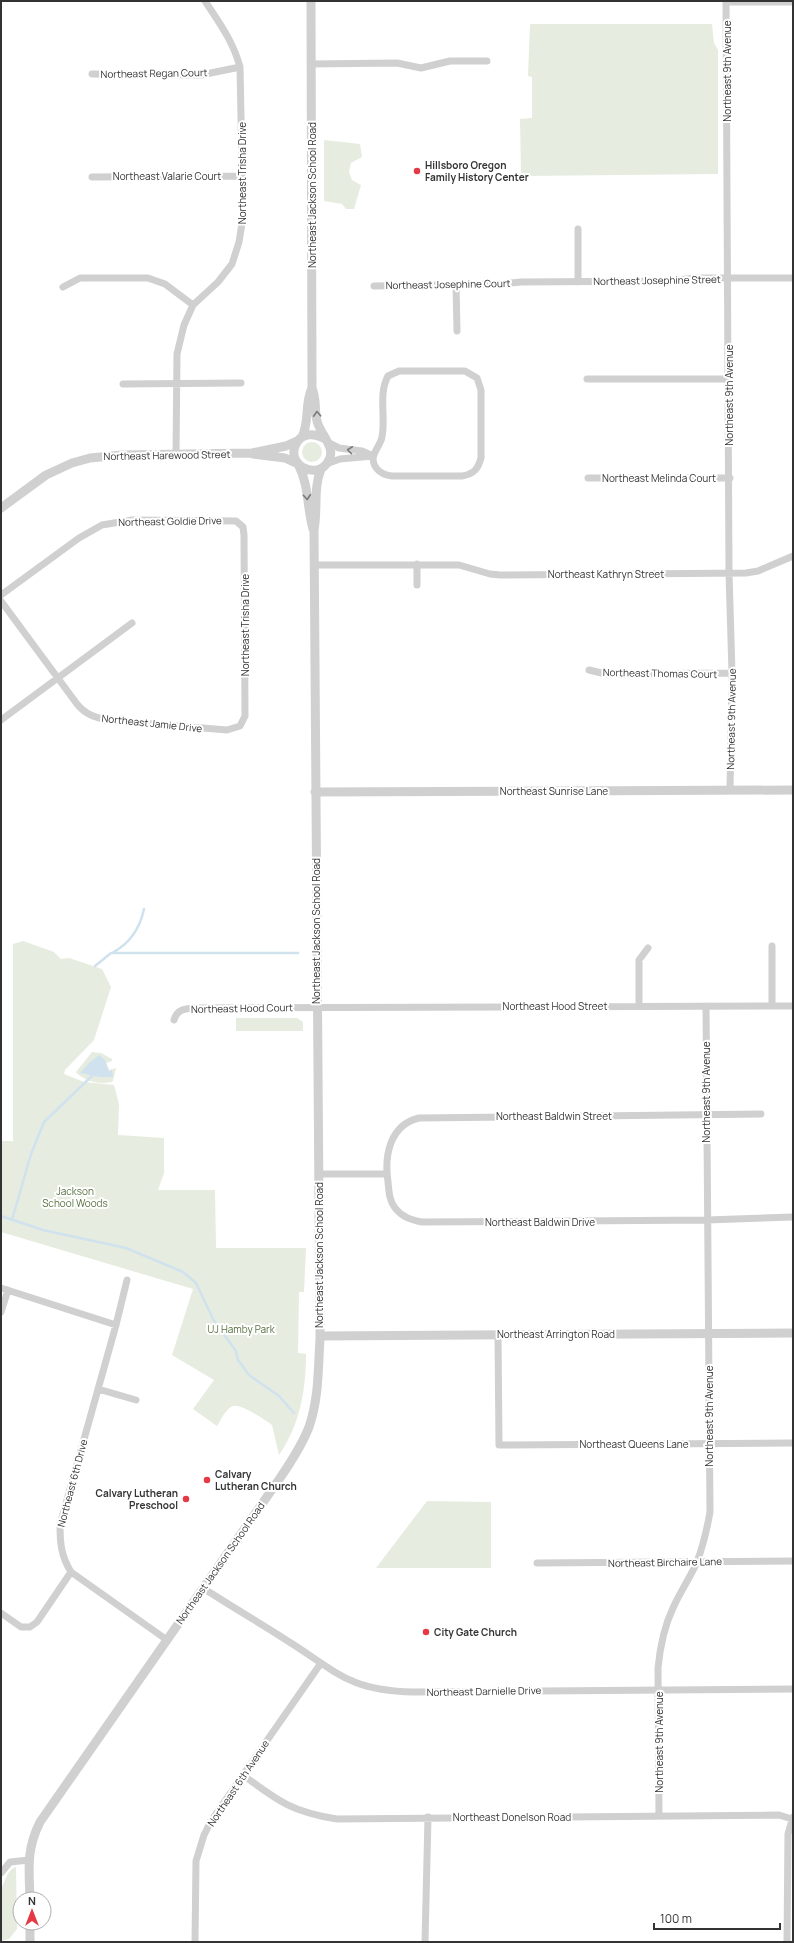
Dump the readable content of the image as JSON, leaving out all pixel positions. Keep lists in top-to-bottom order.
{
  "streets": {
    "street": [
      "Northeast 9th Avenue",
      "Northeast Regan Court",
      "Northeast Trisha Drive",
      "Northeast Valarie Court",
      "Northeast Jackson School Road",
      "Northeast Josephine Street",
      "Northeast Josephine Court",
      "Northeast Harewood Street",
      "Northeast Melinda Court",
      "Northeast Goldie Drive",
      "Northeast Kathryn Street",
      "Northeast Thomas Court",
      "Northeast Jamie Drive",
      "Northeast Sunrise Lane",
      "Northeast Hood Street",
      "Northeast Hood Court",
      "Northeast Baldwin Street",
      "Northeast Baldwin Drive",
      "Northeast Arrington Road",
      "Northeast Queens Lane",
      "Northeast 6th Drive",
      "Northeast Birchaire Lane",
      "Northeast Darnielle Drive",
      "Northeast 6th Avenue",
      "Northeast Donelson Road"
    ]
  },
  "crossings": [
    ["Northeast 9th Avenue", "Northeast Josephine Street"],
    ["Northeast 9th Avenue", "Northeast Melinda Court"],
    ["Northeast 9th Avenue", "Northeast Kathryn Street"],
    ["Northeast 9th Avenue", "Northeast Thomas Court"],
    ["Northeast 9th Avenue", "Northeast Sunrise Lane"],
    ["Northeast 9th Avenue", "Northeast Hood Street"],
    ["Northeast 9th Avenue", "Northeast Baldwin Street"],
    ["Northeast 9th Avenue", "Northeast Baldwin Drive"],
    ["Northeast 9th Avenue", "Northeast Arrington Road"],
    ["Northeast 9th Avenue", "Northeast Queens Lane"],
    ["Northeast 9th Avenue", "Northeast Birchaire Lane"],
    ["Northeast 9th Avenue", "Northeast Darnielle Drive"],
    ["Northeast 9th Avenue", "Northeast Donelson Road"],
    ["Northeast Regan Court", "Northeast Trisha Drive"],
    ["Northeast Trisha Drive", "Northeast Valarie Court"],
    ["Northeast Trisha Drive", "Northeast Harewood Street"],
    ["Northeast Trisha Drive", "Northeast Goldie Drive"],
    ["Northeast Trisha Drive", "Northeast Jamie Drive"],
    ["Northeast Jackson School Road", "Northeast Harewood Street"],
    ["Northeast Jackson School Road", "Northeast Kathryn Street"],
    ["Northeast Jackson School Road", "Northeast Sunrise Lane"],
    ["Northeast Jackson School Road", "Northeast Hood Street"],
    ["Northeast Jackson School Road", "Northeast Hood Court"],
    ["Northeast Jackson School Road", "Northeast Arrington Road"],
    ["Northeast Jackson School Road", "Northeast 6th Drive"],
    ["Northeast Jackson School Road", "Northeast Darnielle Drive"],
    ["Northeast Josephine Street", "Northeast Josephine Court"],
    ["Northeast Hood Street", "Northeast Hood Court"],
    ["Northeast Baldwin Street", "Northeast Baldwin Drive"],
    ["Northeast Arrington Road", "Northeast Queens Lane"],
    ["Northeast Darnielle Drive", "Northeast 6th Avenue"],
    ["Northeast 6th Avenue", "Northeast Donelson Road"]
  ],
  "parks": ["Jackson School Woods", "UJ Hamby Park"],
  "places": [
    "Hillsboro Oregon Family History Center",
    "Calvary Lutheran Church",
    "Calvary Lutheran Preschool",
    "City Gate Church"
  ],
  "scale_bar": "100 m",
  "north": "top"
}
